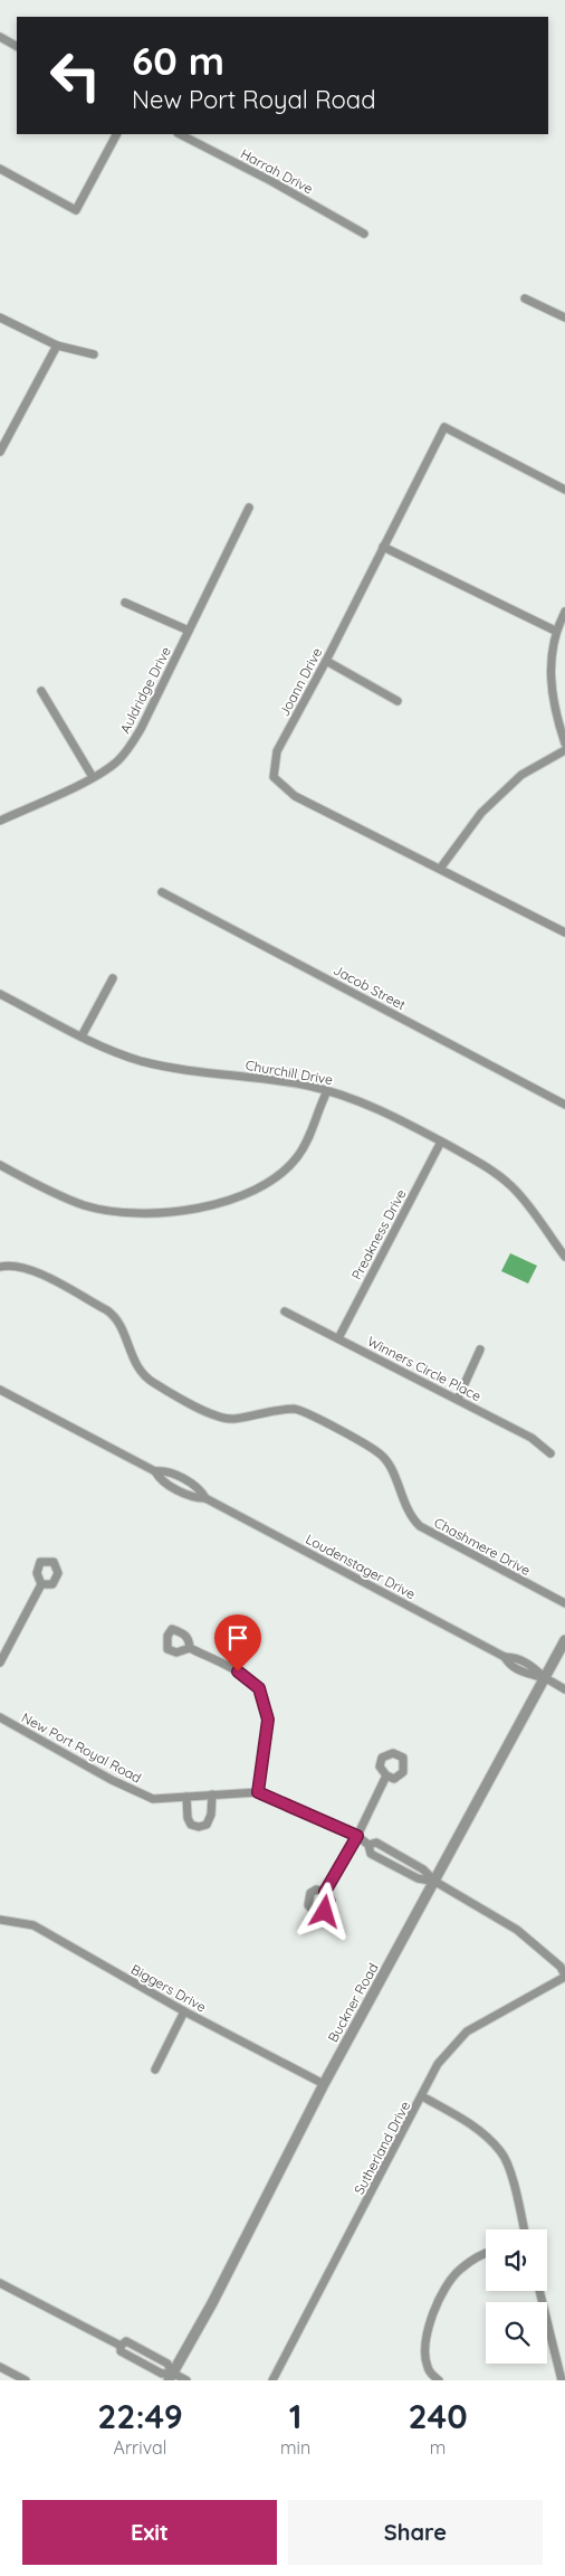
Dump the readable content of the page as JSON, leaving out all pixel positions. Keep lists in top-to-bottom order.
{
  "streets": {
    "street": [
      "Harrah Drive",
      "Joann Drive",
      "Auldridge Drive",
      "Jacob Street",
      "Churchill Drive",
      "Preakness Drive",
      "Winners Circle Place",
      "Chashmere Drive",
      "Loudenstager Drive",
      "New Port Royal Road",
      "Biggers Drive",
      "Buckner Road",
      "Sutherland Drive"
    ]
  },
  "crossings": [
    ["Churchill Drive", "Preakness Drive"],
    ["Preakness Drive", "Winners Circle Place"],
    ["Loudenstager Drive", "Buckner Road"],
    ["New Port Royal Road", "Buckner Road"],
    ["New Port Royal Road", "Sutherland Drive"],
    ["Biggers Drive", "Buckner Road"]
  ],
  "page": {
    "turn": ["60 m", "New Port Royal Road"],
    "eta": [
      "22:49",
      "Arrival",
      "1",
      "min",
      "240",
      "m"
    ],
    "buttons": ["Exit", "Share"]
  }
}
